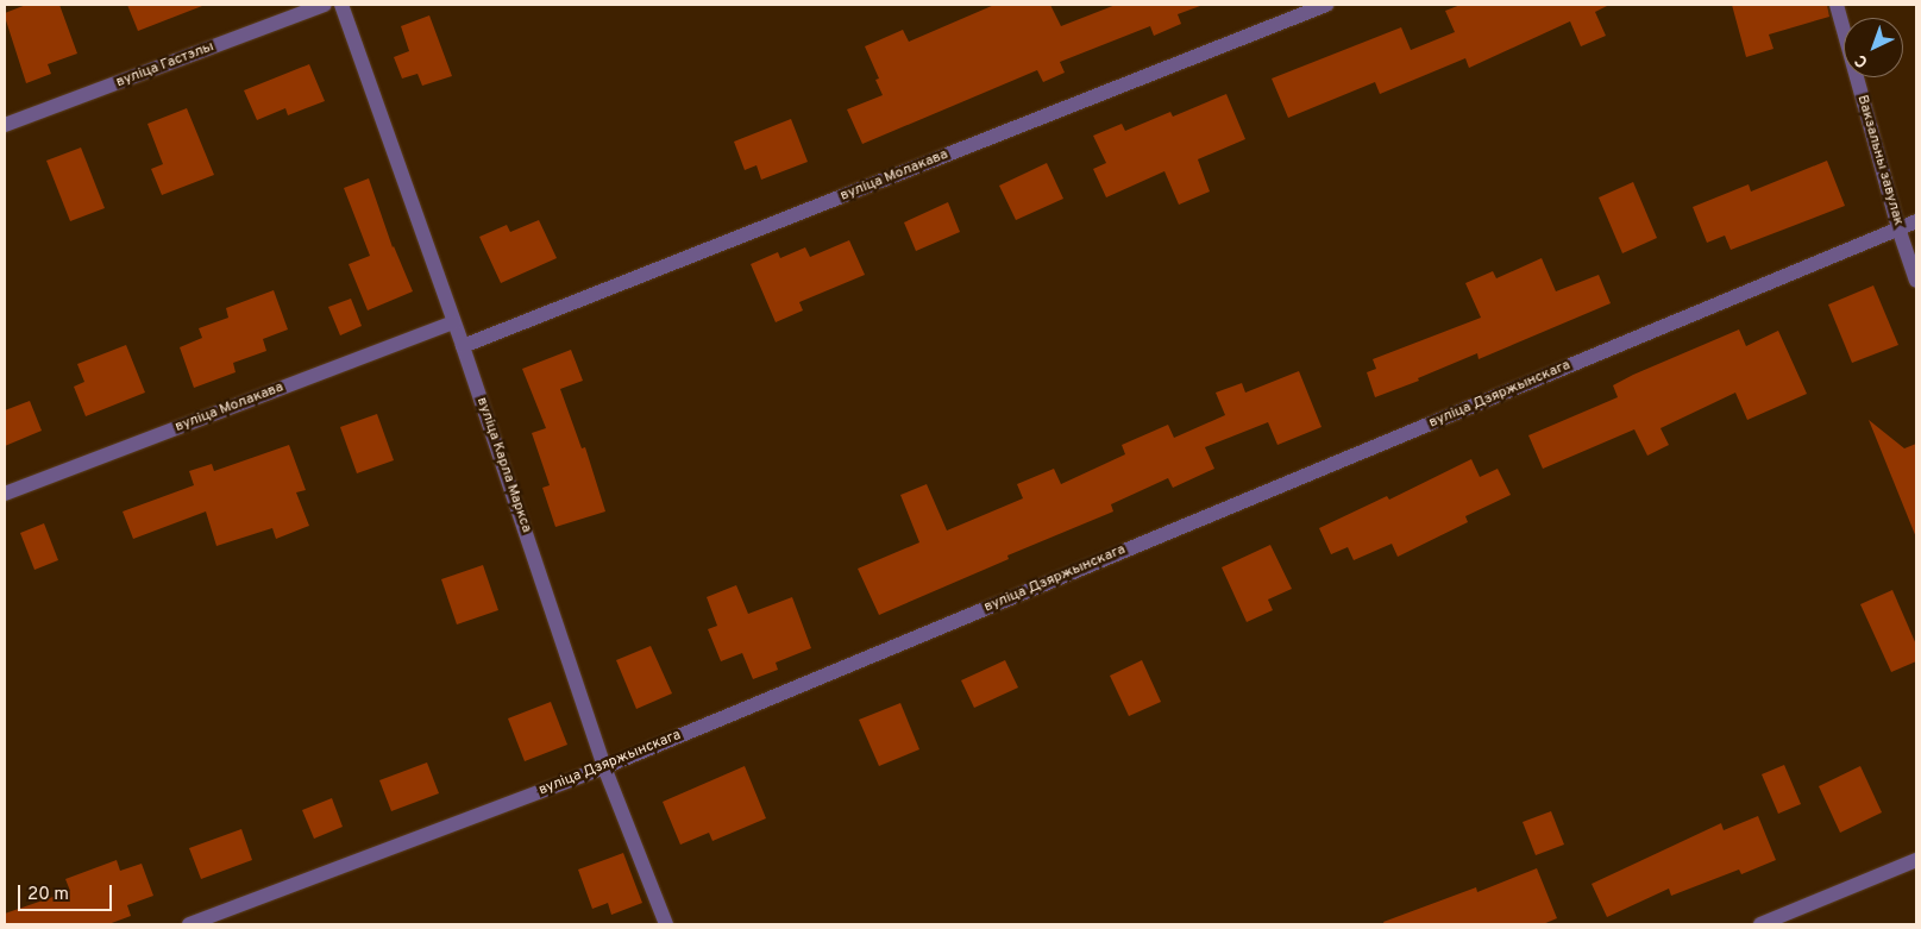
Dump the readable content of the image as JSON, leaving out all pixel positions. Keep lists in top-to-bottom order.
{
  "streets": {
    "street": [
      "вуліца Гастэлы",
      "Вакзальны завулак",
      "вуліца Молакава",
      "вуліца Дзяржынскага",
      "вуліца Карла Маркса"
    ]
  },
  "crossings": [
    ["Вакзальны завулак", "вуліца Дзяржынскага"],
    ["вуліца Молакава", "вуліца Карла Маркса"],
    ["вуліца Дзяржынскага", "вуліца Карла Маркса"]
  ],
  "scale_bar": "20 m",
  "north": "bottom left"
}
